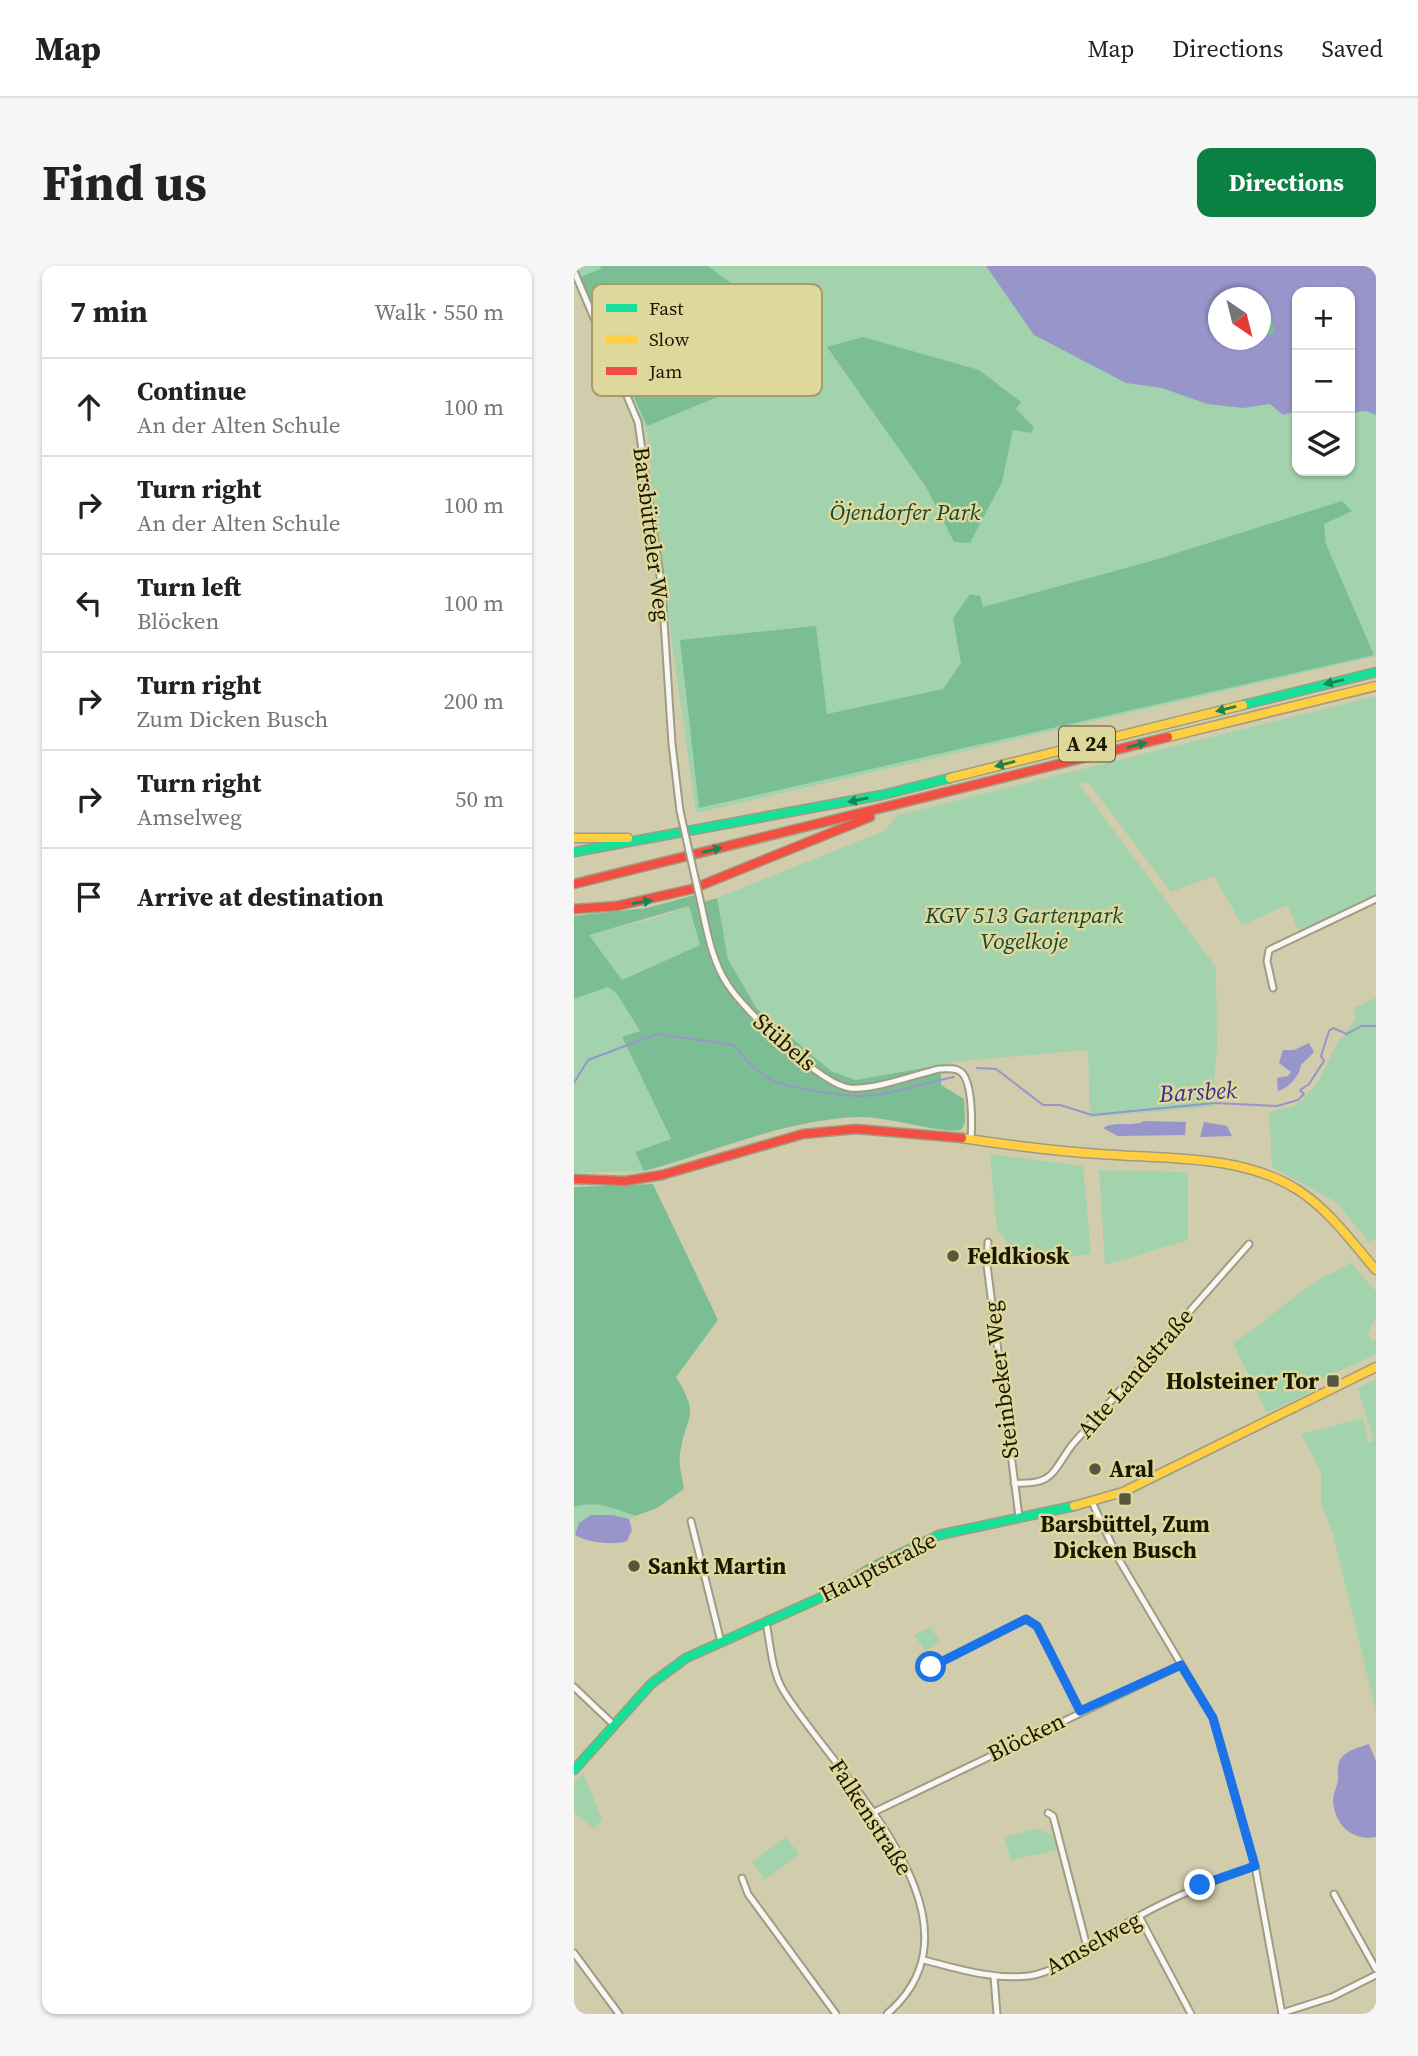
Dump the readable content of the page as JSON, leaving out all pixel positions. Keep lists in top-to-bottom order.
{
  "streets": {
    "main road": ["A 24", "Hauptstraße"],
    "street": [
      "Barsbütteler Weg",
      "Stübels",
      "Alte Landstraße",
      "Steinbeker Weg",
      "Blöcken",
      "Falkenstraße",
      "Amselweg"
    ]
  },
  "crossings": [
    ["Barsbütteler Weg", "Stübels"],
    ["Alte Landstraße", "Steinbeker Weg"],
    ["Steinbeker Weg", "Hauptstraße"],
    ["Hauptstraße", "Falkenstraße"],
    ["Blöcken", "Falkenstraße"],
    ["Falkenstraße", "Amselweg"]
  ],
  "water": ["Barsbek"],
  "parks": ["Öjendorfer Park", "KGV 513 Gartenpark Vogelkoje"],
  "places": {
    "other": ["Feldkiosk", "Aral", "Sankt Martin"],
    "transit": ["Holsteiner Tor", "Barsbüttel, Zum Dicken Busch"]
  },
  "legend": ["Fast", "Slow", "Jam"],
  "north": "bottom right",
  "page": {
    "header": "Map",
    "nav": ["Map", "Directions", "Saved"],
    "buttons": "Directions",
    "title": "Find us",
    "heading": ["7 min", "Walk · 550 m"],
    "map_buttons": ["+", "−"],
    "list": [
      ["Continue", "An der Alten Schule", "100 m"],
      ["Turn right", "An der Alten Schule", "100 m"],
      ["Turn left", "Blöcken", "100 m"],
      ["Turn right", "Zum Dicken Busch", "200 m"],
      ["Turn right", "Amselweg", "50 m"],
      "Arrive at destination"
    ]
  }
}
